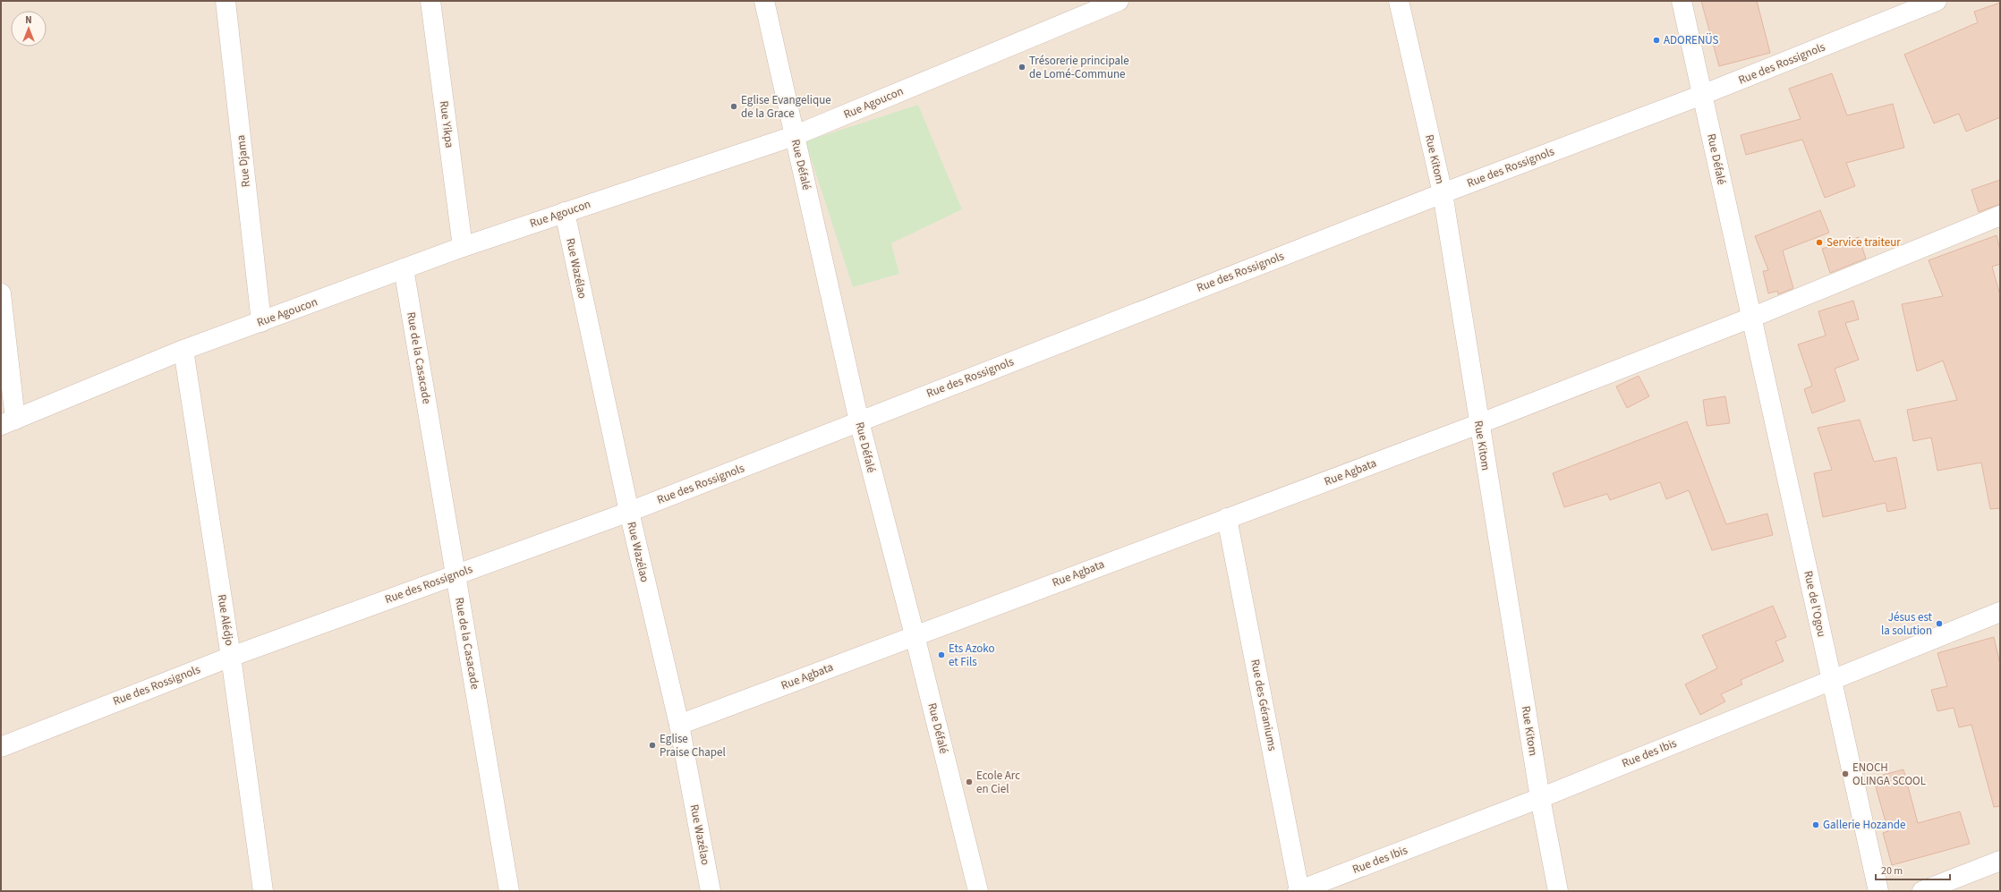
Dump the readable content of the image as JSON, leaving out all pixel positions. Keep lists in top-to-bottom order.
{
  "streets": {
    "street": [
      "Rue des Rossignols",
      "Rue Agoucon",
      "Rue Yikpa",
      "Rue Kitom",
      "Rue Défalé",
      "Rue Djama",
      "Rue Wazélao",
      "Rue de la Casacade",
      "Rue Agbata",
      "Rue de l'Ogou",
      "Rue Alédjo",
      "Rue des Géraniums",
      "Rue des Ibis"
    ]
  },
  "crossings": [
    ["Rue des Rossignols", "Rue Kitom"],
    ["Rue des Rossignols", "Rue Défalé"],
    ["Rue des Rossignols", "Rue Wazélao"],
    ["Rue des Rossignols", "Rue de la Casacade"],
    ["Rue des Rossignols", "Rue Alédjo"],
    ["Rue Agoucon", "Rue Yikpa"],
    ["Rue Agoucon", "Rue Défalé"],
    ["Rue Agoucon", "Rue Djama"],
    ["Rue Agoucon", "Rue Wazélao"],
    ["Rue Agoucon", "Rue de la Casacade"],
    ["Rue Agoucon", "Rue Alédjo"],
    ["Rue Kitom", "Rue Agbata"],
    ["Rue Kitom", "Rue des Ibis"],
    ["Rue Défalé", "Rue Agbata"],
    ["Rue Défalé", "Rue de l'Ogou"],
    ["Rue Wazélao", "Rue Agbata"],
    ["Rue Agbata", "Rue de l'Ogou"],
    ["Rue Agbata", "Rue des Géraniums"],
    ["Rue de l'Ogou", "Rue des Ibis"],
    ["Rue des Géraniums", "Rue des Ibis"]
  ],
  "places": [
    "ADORENÜS",
    "Trésorerie principale de Lomé-Commune",
    "Eglise Evangelique de la Grace",
    "Service traiteur",
    "Jésus est la solution",
    "Ets Azoko et Fils",
    "Eglise Praise Chapel",
    "ENOCH OLINGA SCOOL",
    "Ecole Arc en Ciel",
    "Gallerie Hozande"
  ],
  "scale_bar": "20 m",
  "north": "top"
}
